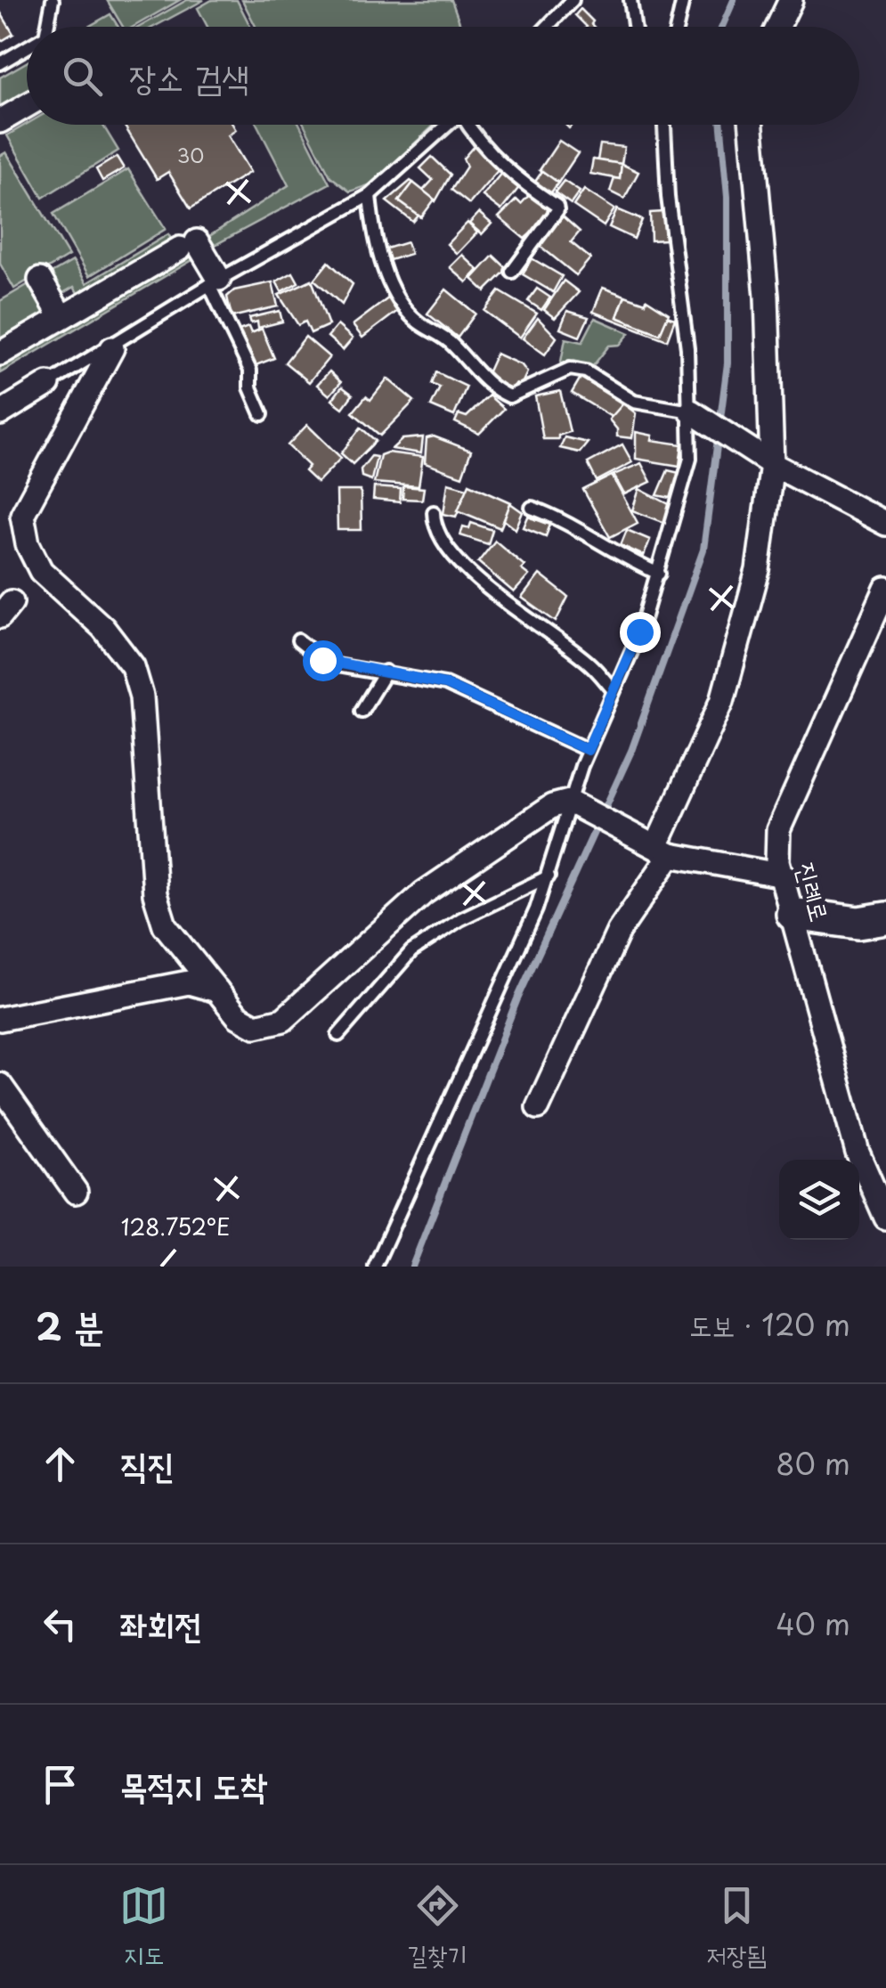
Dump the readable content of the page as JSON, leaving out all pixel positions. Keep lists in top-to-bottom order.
{
  "streets": {
    "street": ["진례로"]
  },
  "house_numbers": ["30"],
  "page": {
    "search": "장소 검색",
    "heading": ["2 분", "도보 · 120 m"],
    "list": [
      ["직진", "80 m"],
      ["좌회전", "40 m"],
      "목적지 도착"
    ],
    "nav": ["지도", "길찾기", "저장됨"]
  },
  "coordinates": ["128.752°E"]
}
